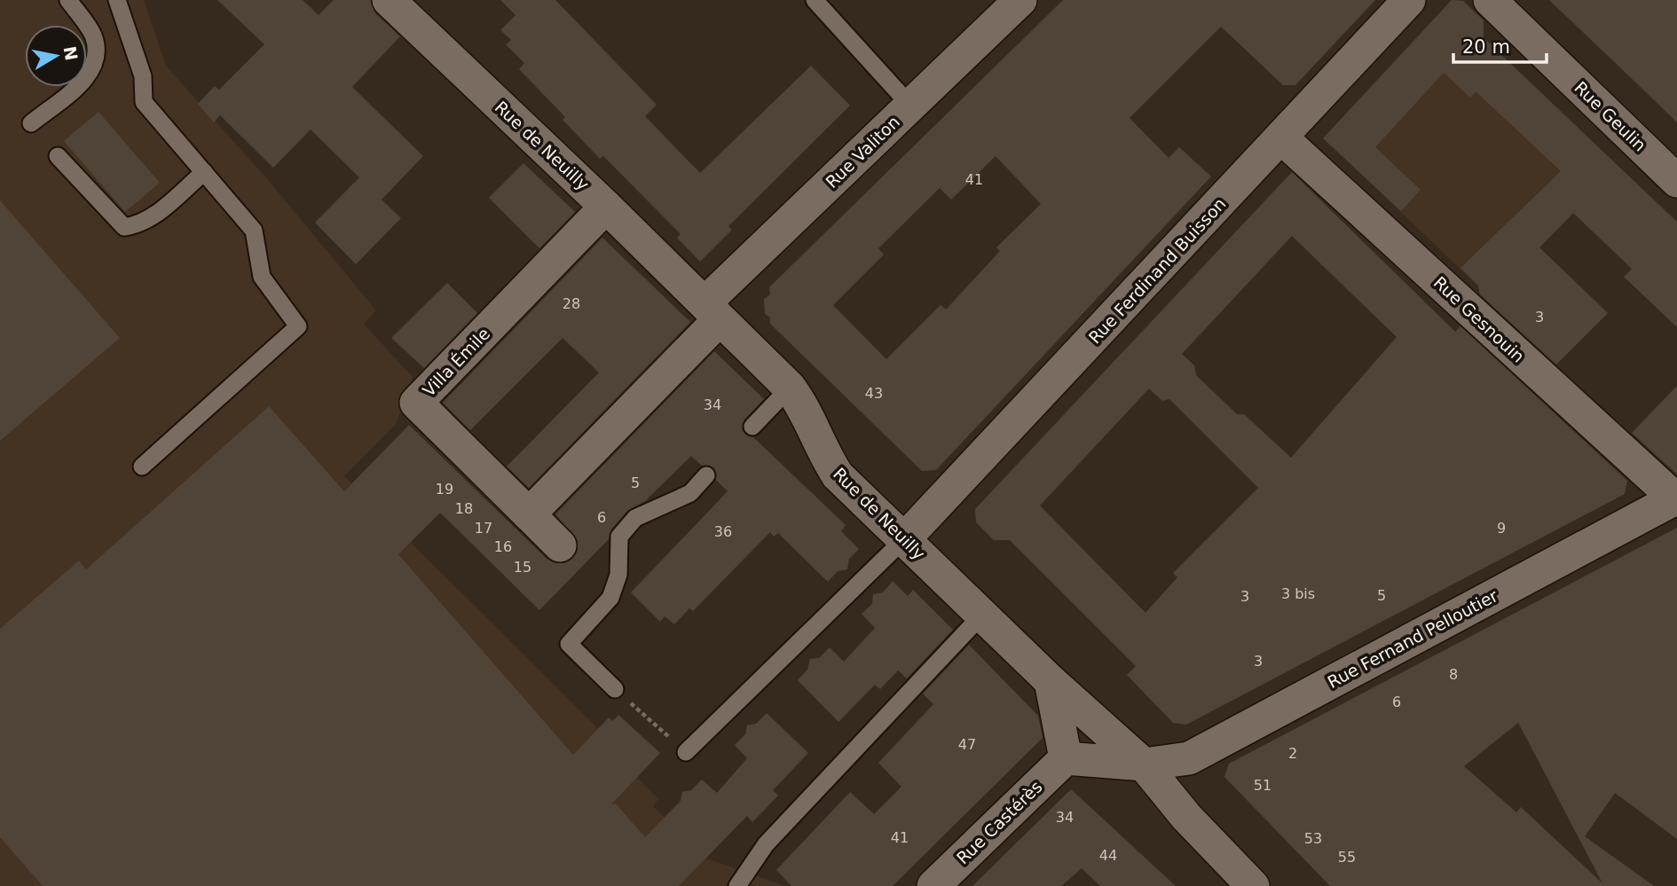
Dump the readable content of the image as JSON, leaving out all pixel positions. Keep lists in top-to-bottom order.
{
  "streets": {
    "street": [
      "Rue Geulin",
      "Rue de Neuilly",
      "Rue Valiton",
      "Rue Ferdinand Buisson",
      "Rue Gesnouin",
      "Villa Émile",
      "Rue Fernand Pelloutier",
      "Rue Castérès"
    ]
  },
  "crossings": [
    ["Rue de Neuilly", "Rue Valiton"],
    ["Rue de Neuilly", "Rue Ferdinand Buisson"],
    ["Rue de Neuilly", "Villa Émile"],
    ["Rue de Neuilly", "Rue Fernand Pelloutier"],
    ["Rue Ferdinand Buisson", "Rue Gesnouin"],
    ["Rue Gesnouin", "Rue Fernand Pelloutier"]
  ],
  "house_numbers": [
    "41",
    "28",
    "3",
    "43",
    "34",
    "5",
    "19",
    "18",
    "6",
    "17",
    "9",
    "36",
    "16",
    "15",
    "3 bis",
    "5",
    "3",
    "3",
    "8",
    "6",
    "47",
    "2",
    "51",
    "34",
    "41",
    "53",
    "44",
    "55"
  ],
  "scale_bar": "20 m",
  "north": "right"
}
